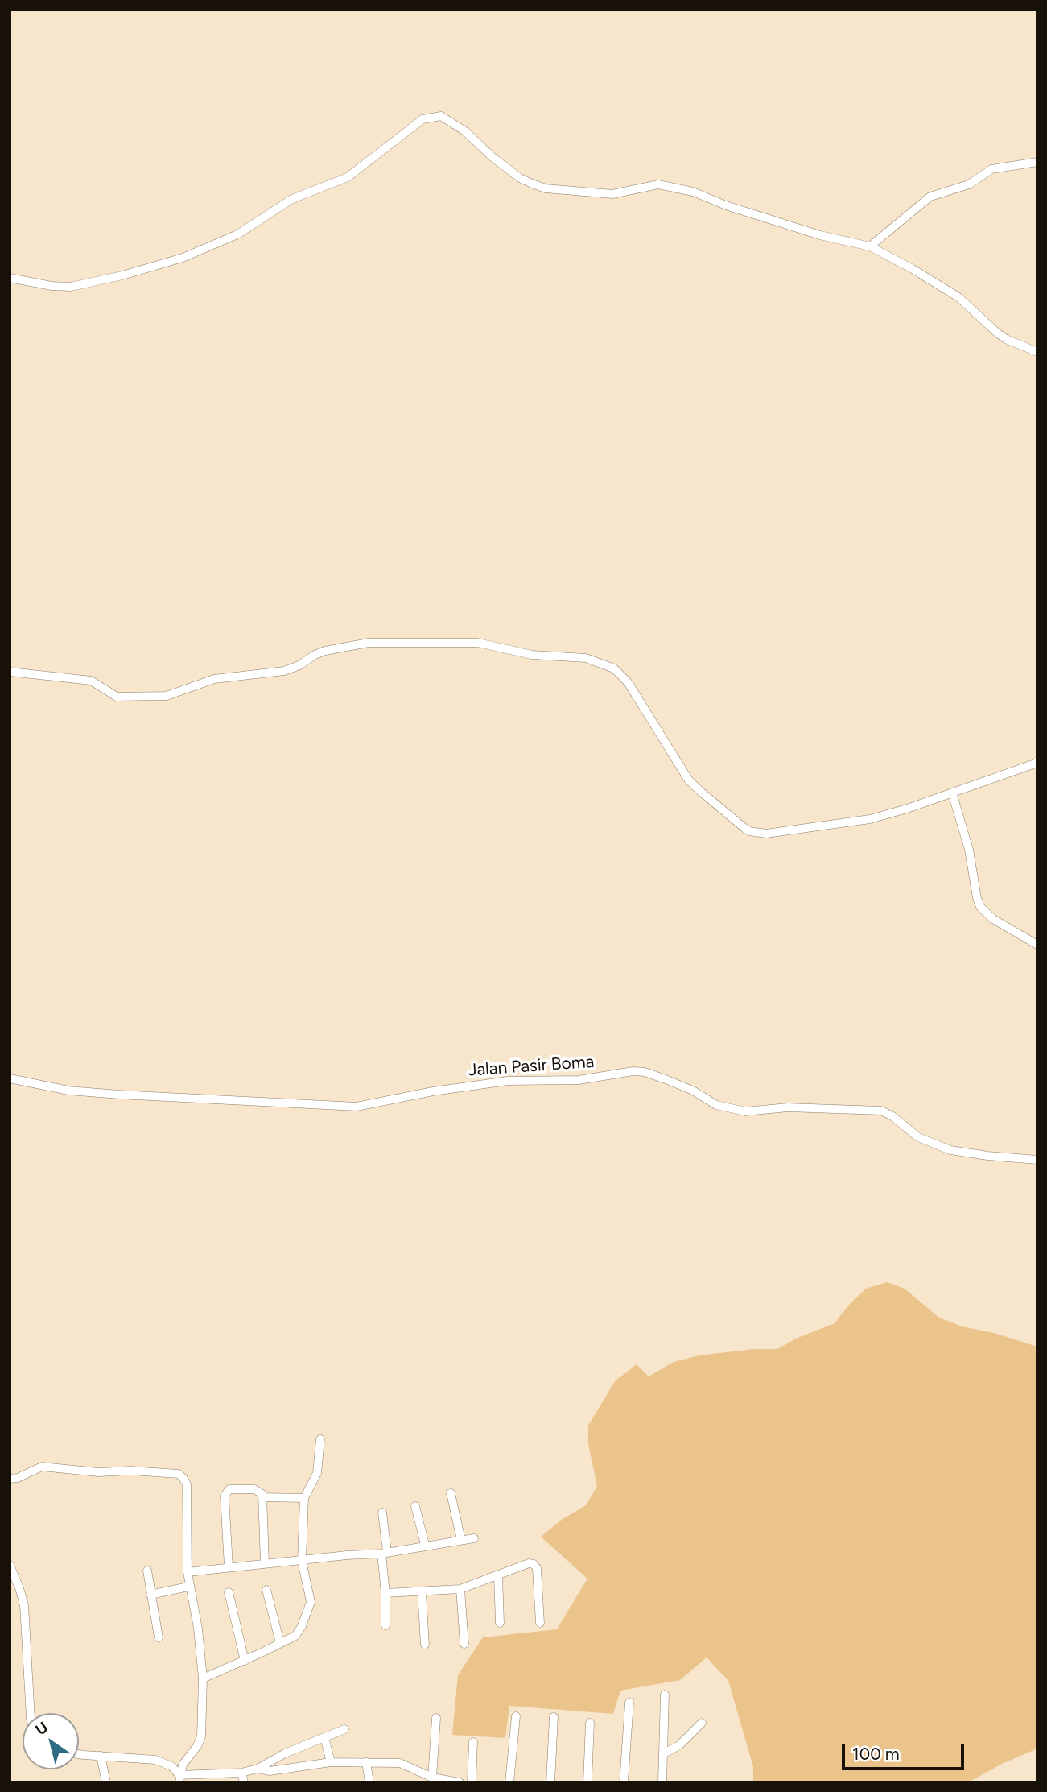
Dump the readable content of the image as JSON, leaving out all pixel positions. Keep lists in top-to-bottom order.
{
  "streets": {
    "street": ["Jalan Pasir Boma"]
  },
  "scale_bar": "100 m",
  "north": "top left"
}
